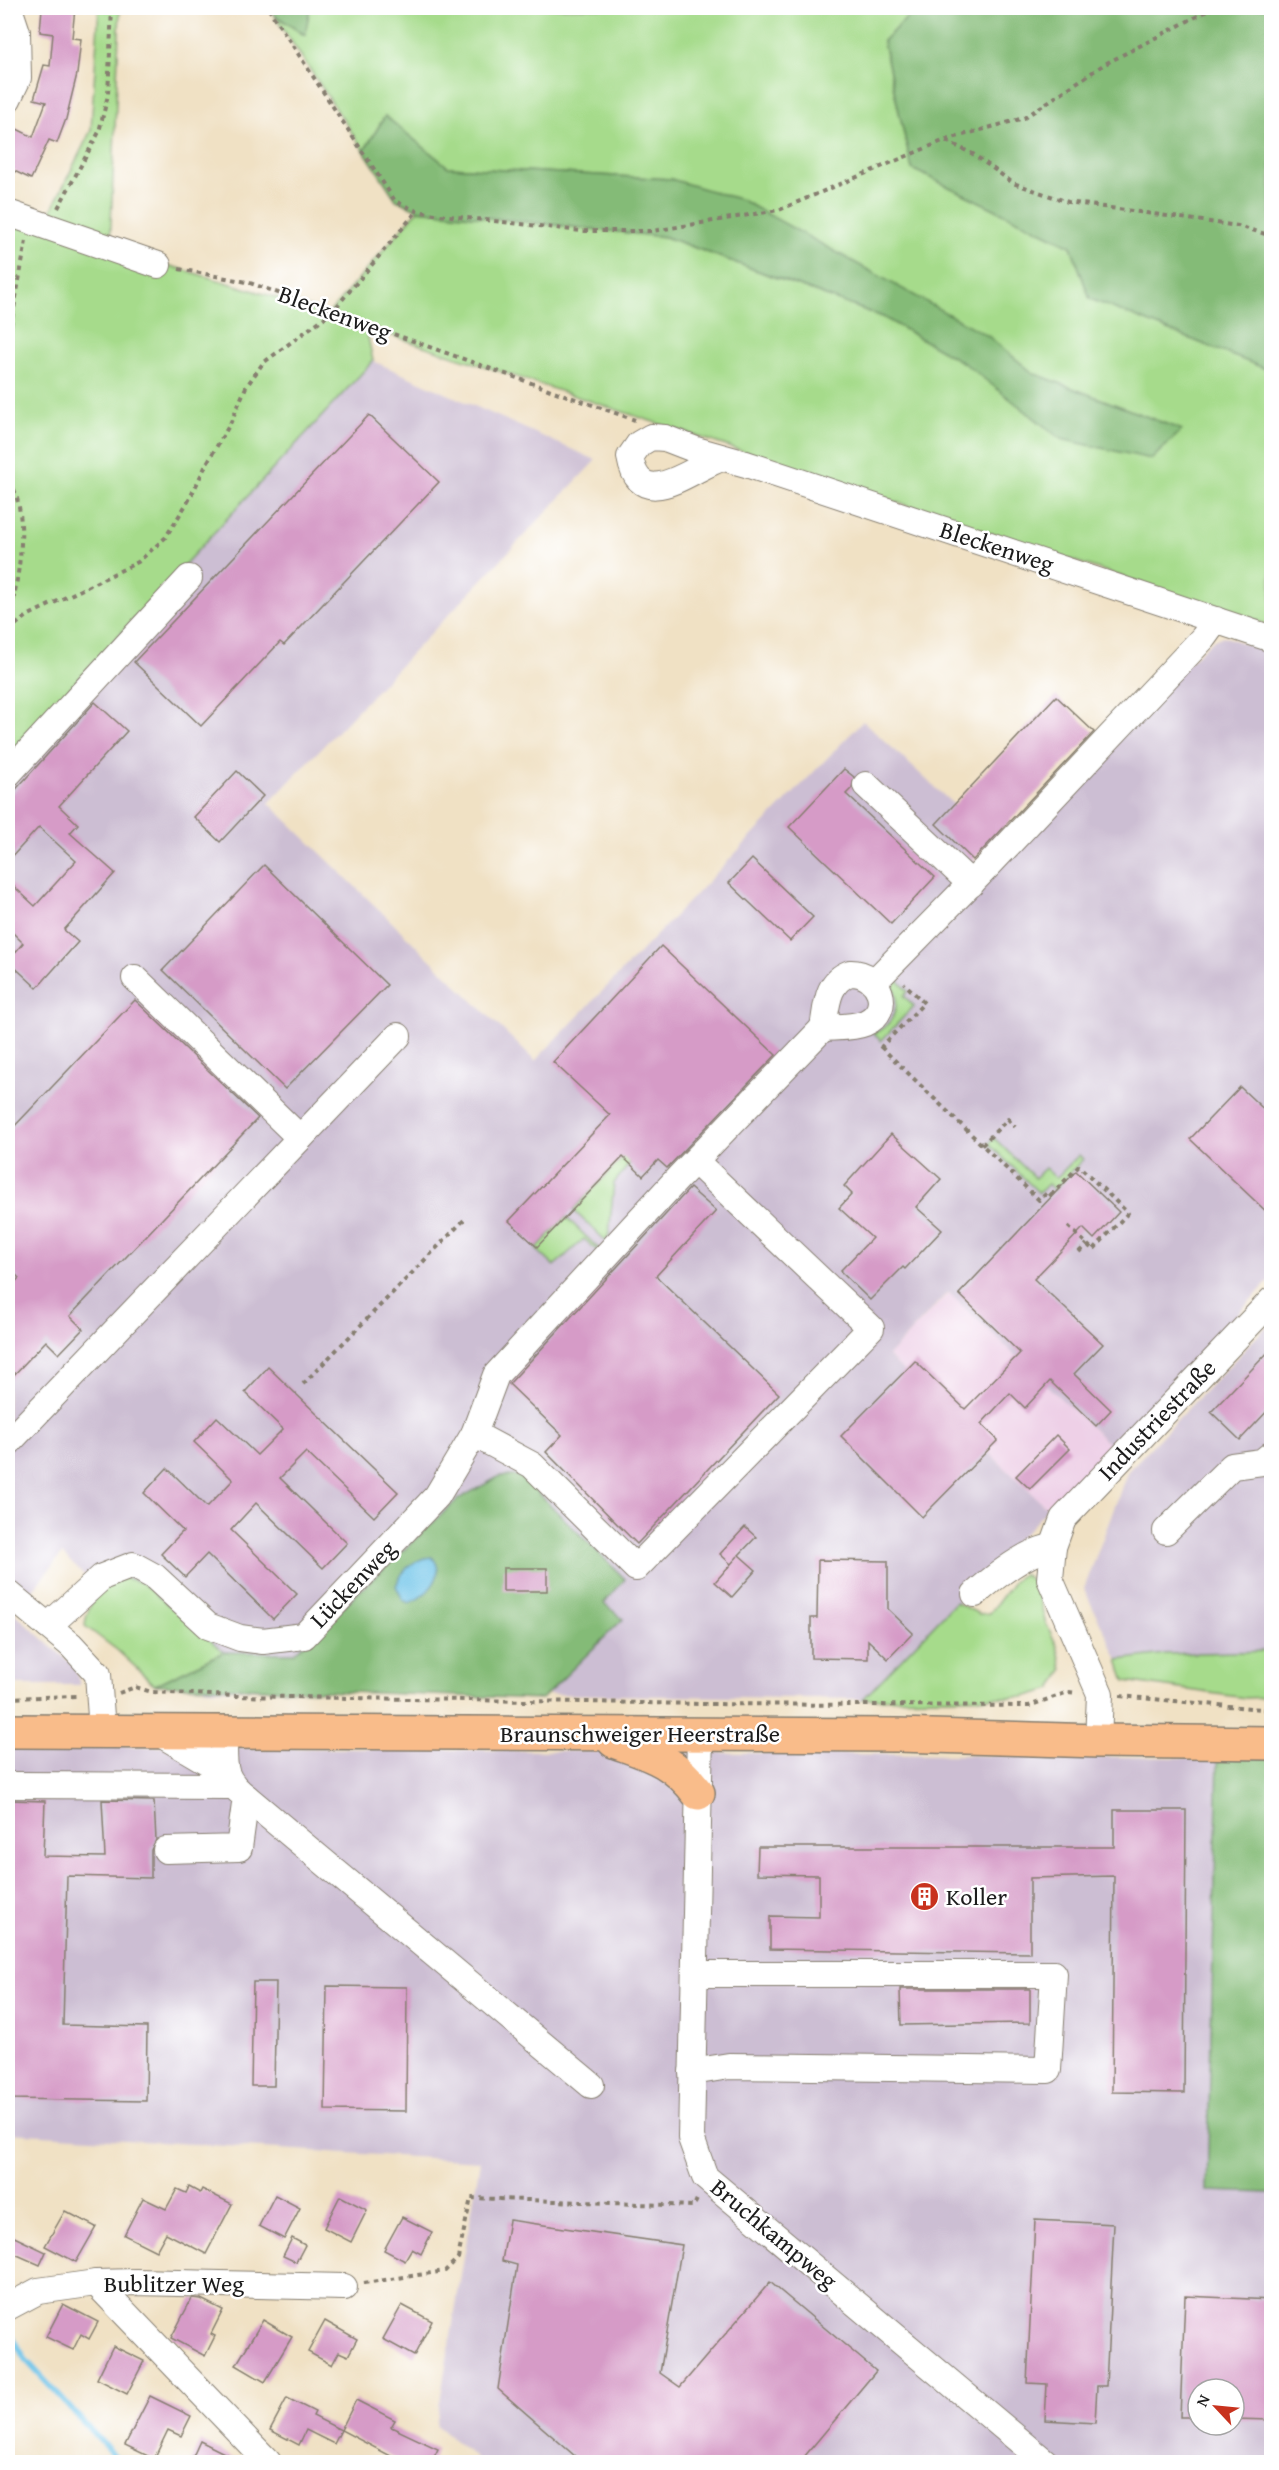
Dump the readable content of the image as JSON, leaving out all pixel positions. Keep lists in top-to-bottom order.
{
  "streets": {
    "main road": ["Braunschweiger Heerstraße"],
    "street": [
      "Bleckenweg",
      "Industriestraße",
      "Lückenweg",
      "Bruchkampweg",
      "Bublitzer Weg"
    ]
  },
  "crossings": [
    ["Industriestraße", "Braunschweiger Heerstraße"],
    ["Braunschweiger Heerstraße", "Bruchkampweg"]
  ],
  "places": {
    "building": ["Koller"]
  },
  "north": "top left"
}
